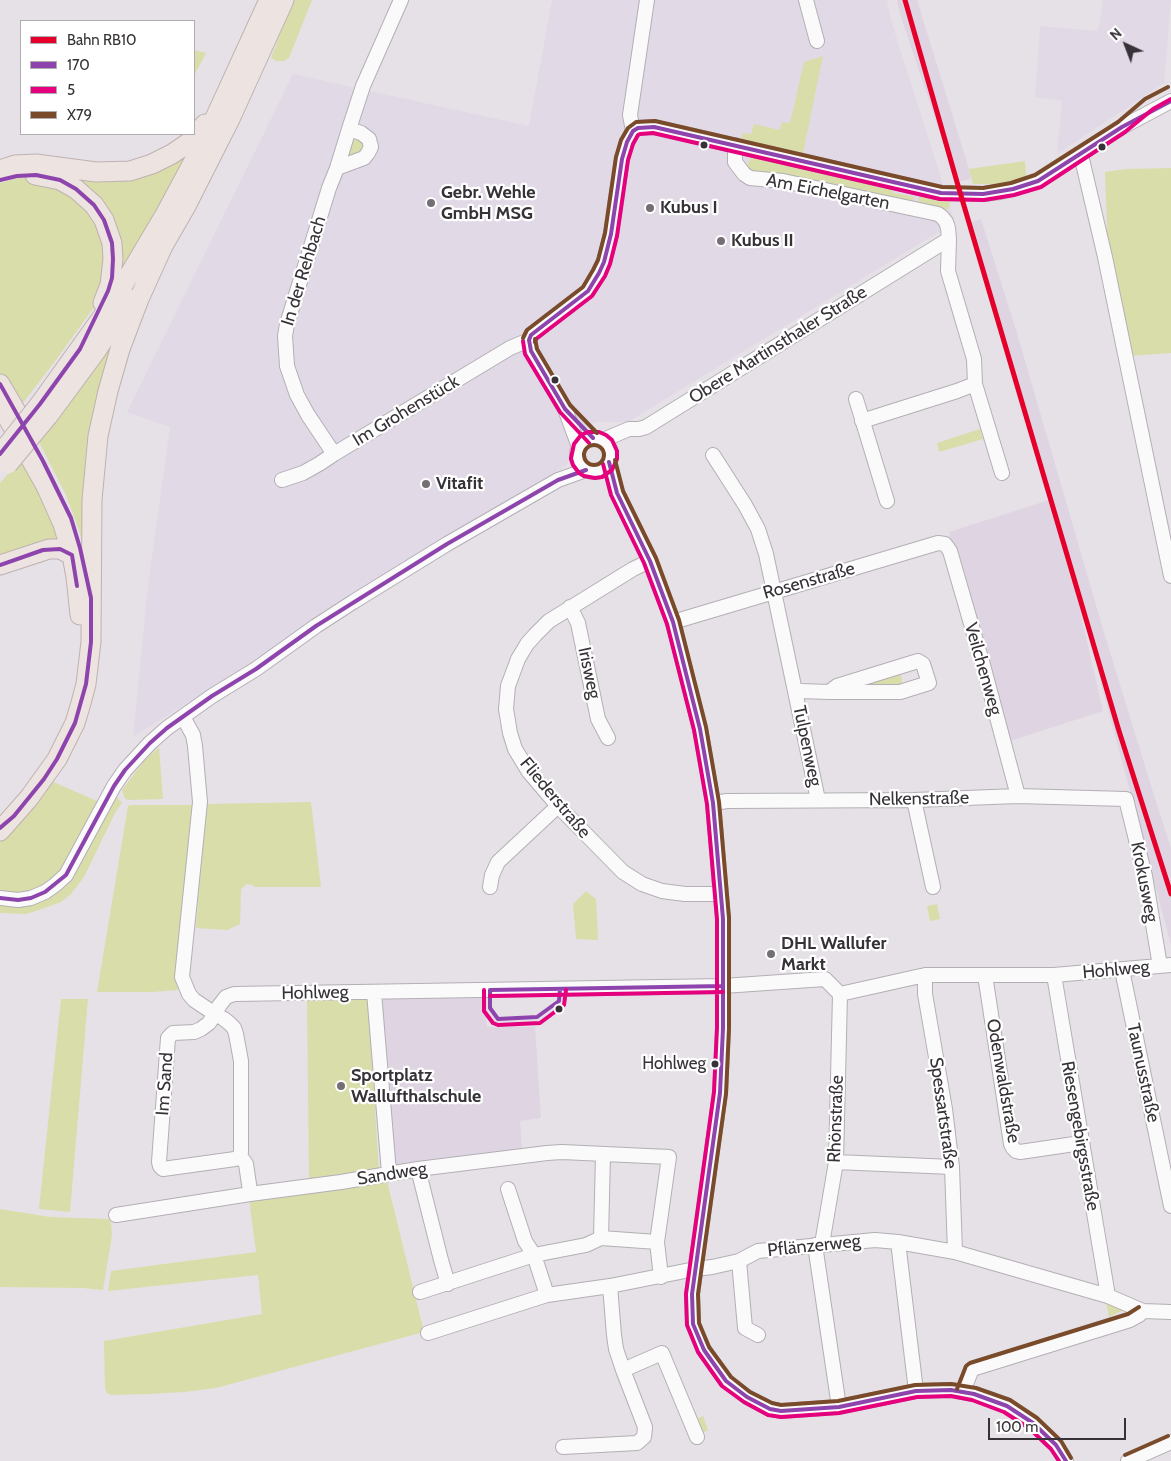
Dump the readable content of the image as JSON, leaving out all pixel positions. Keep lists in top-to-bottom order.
{
  "streets": {
    "street": [
      "Am Eichelgarten",
      "In der Rehbach",
      "Obere Martinsthaler Straße",
      "Im Grohenstück",
      "Rosenstraße",
      "Veilchenweg",
      "Irisweg",
      "Tulpenweg",
      "Fliederstraße",
      "Nelkenstraße",
      "Krokusweg",
      "Hohlweg",
      "Taunusstraße",
      "Odenwaldstraße",
      "Im Sand",
      "Spessartstraße",
      "Rhönstraße",
      "Riesengebirgsstraße",
      "Sandweg",
      "Pflänzerweg"
    ]
  },
  "crossings": [
    ["Am Eichelgarten", "Obere Martinsthaler Straße"],
    ["In der Rehbach", "Im Grohenstück"],
    ["Rosenstraße", "Veilchenweg"],
    ["Rosenstraße", "Tulpenweg"],
    ["Veilchenweg", "Nelkenstraße"],
    ["Irisweg", "Fliederstraße"],
    ["Tulpenweg", "Nelkenstraße"],
    ["Nelkenstraße", "Krokusweg"],
    ["Krokusweg", "Hohlweg"],
    ["Hohlweg", "Taunusstraße"],
    ["Hohlweg", "Odenwaldstraße"],
    ["Hohlweg", "Im Sand"],
    ["Hohlweg", "Spessartstraße"],
    ["Hohlweg", "Rhönstraße"],
    ["Hohlweg", "Riesengebirgsstraße"],
    ["Odenwaldstraße", "Riesengebirgsstraße"],
    ["Spessartstraße", "Pflänzerweg"],
    ["Rhönstraße", "Pflänzerweg"],
    ["Riesengebirgsstraße", "Pflänzerweg"]
  ],
  "places": [
    "Gebr. Wehle GmbH MSG",
    "Kubus I",
    "Kubus II",
    "Vitafit",
    "DHL Wallufer Markt",
    "Hohlweg",
    "Sportplatz Wallufthalschule"
  ],
  "lines": [
    "rail line RB10",
    "transit line X79",
    "transit line 5",
    "transit line 170"
  ],
  "legend": [
    "Bahn RB10",
    "170",
    "5",
    "X79"
  ],
  "scale_bar": "100 m",
  "north": "top left"
}
